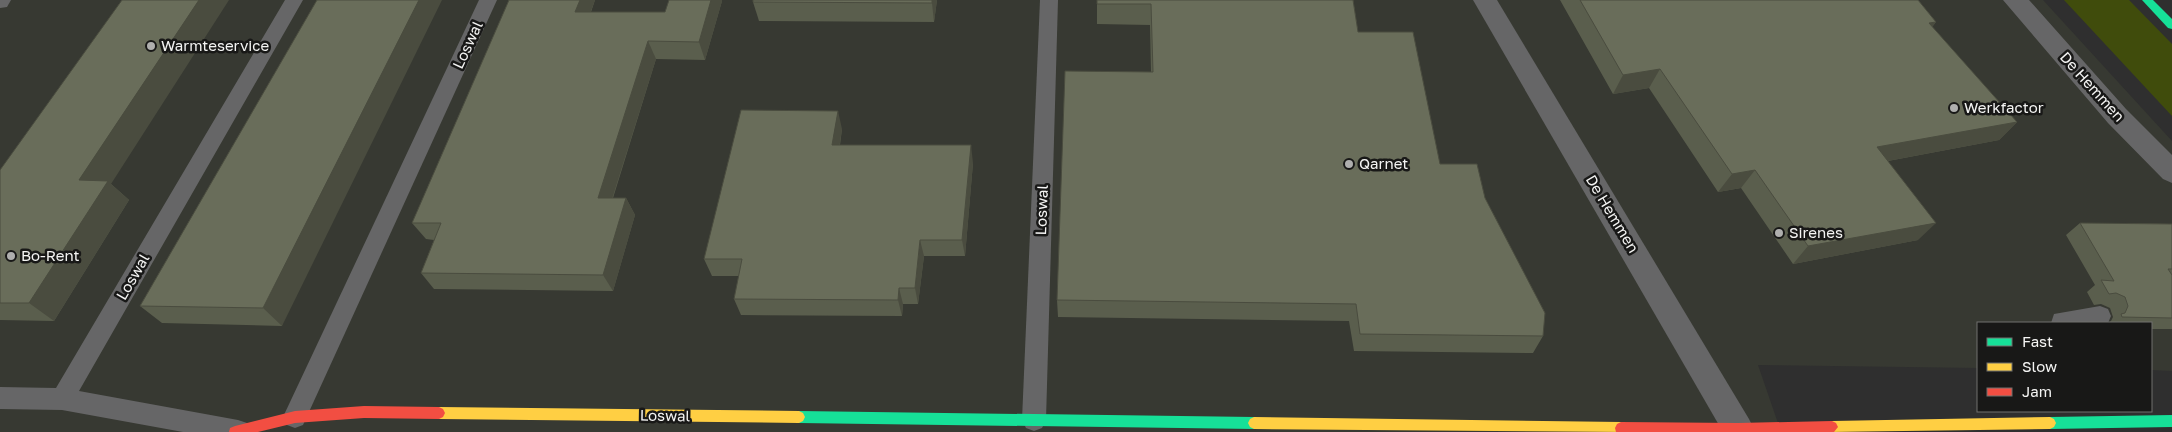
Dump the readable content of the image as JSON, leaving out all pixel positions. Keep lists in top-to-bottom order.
{
  "streets": {
    "street": ["Loswal", "De Hemmen"]
  },
  "crossings": [
    ["Loswal", "De Hemmen"]
  ],
  "places": [
    "Warmteservice",
    "Werkfactor",
    "Qarnet",
    "Sirenes",
    "Bo-Rent"
  ],
  "legend": ["Fast", "Slow", "Jam"]
}
